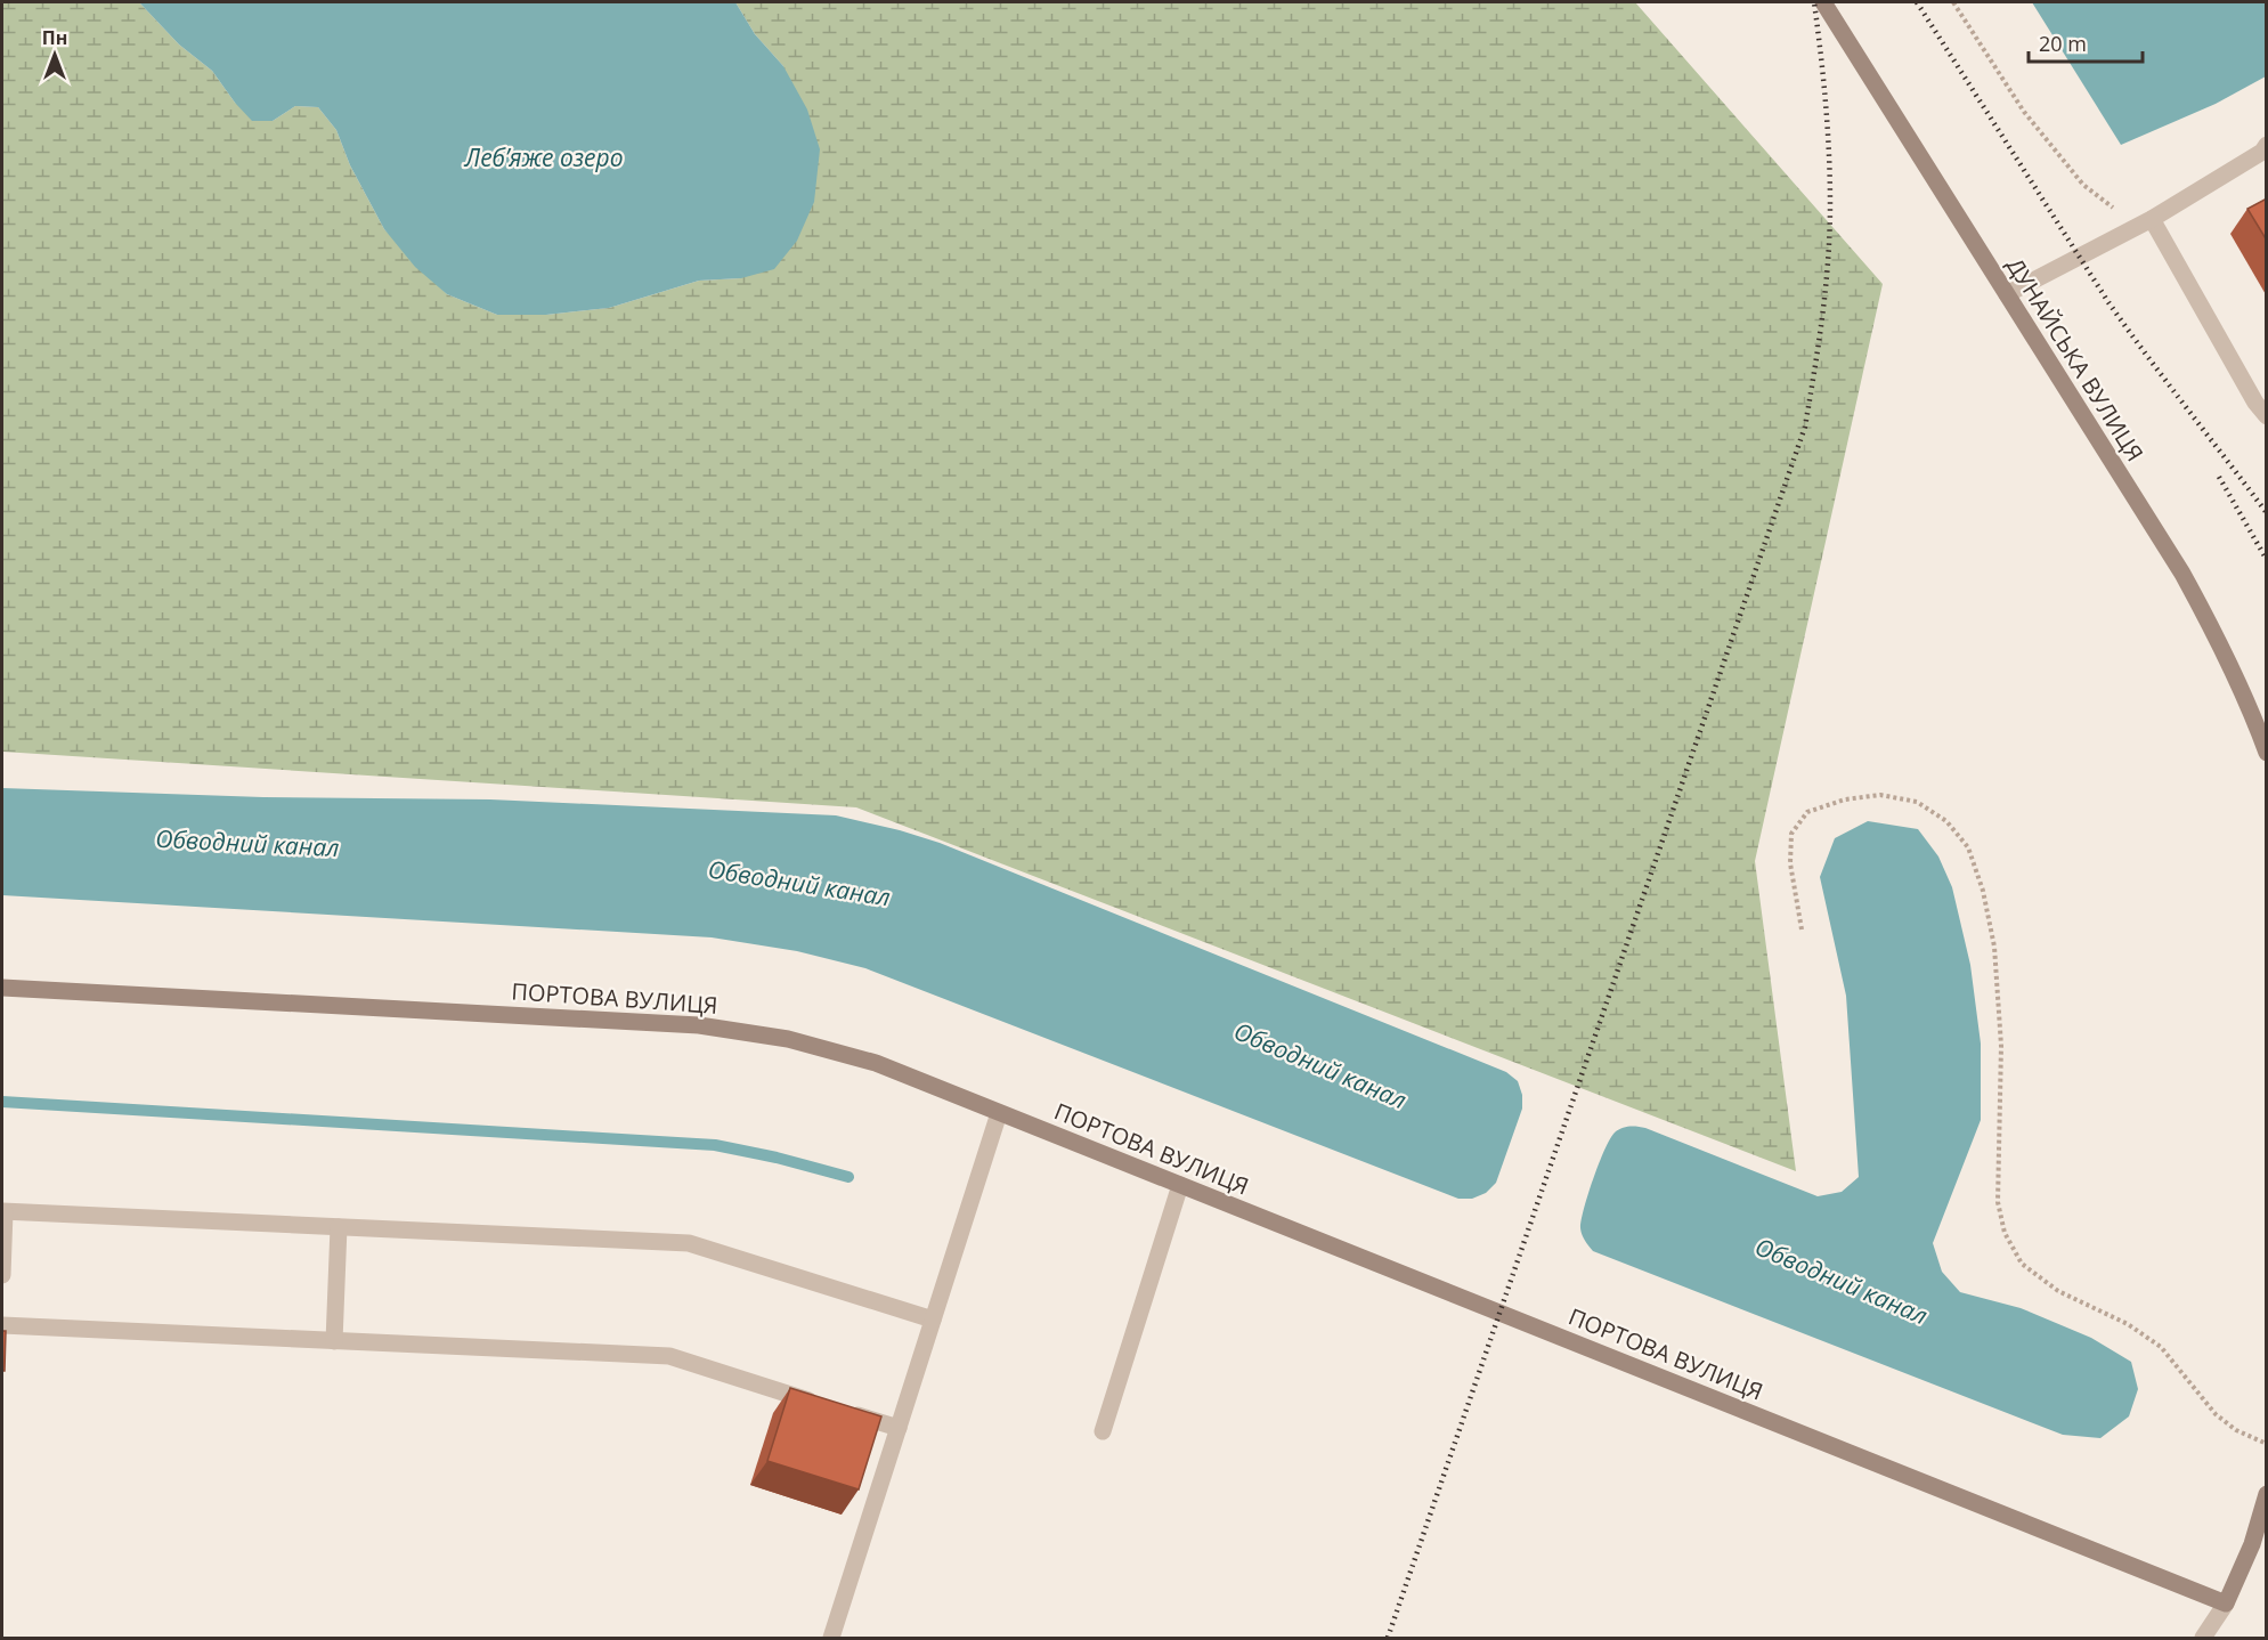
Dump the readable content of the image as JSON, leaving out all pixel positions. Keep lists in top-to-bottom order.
{
  "streets": {
    "street": ["ДУНАЙСЬКА ВУЛИЦЯ", "ПОРТОВА ВУЛИЦЯ"]
  },
  "water": ["Леб’яже озеро", "Обводний канал"],
  "scale_bar": "20 m",
  "north": "top"
}
